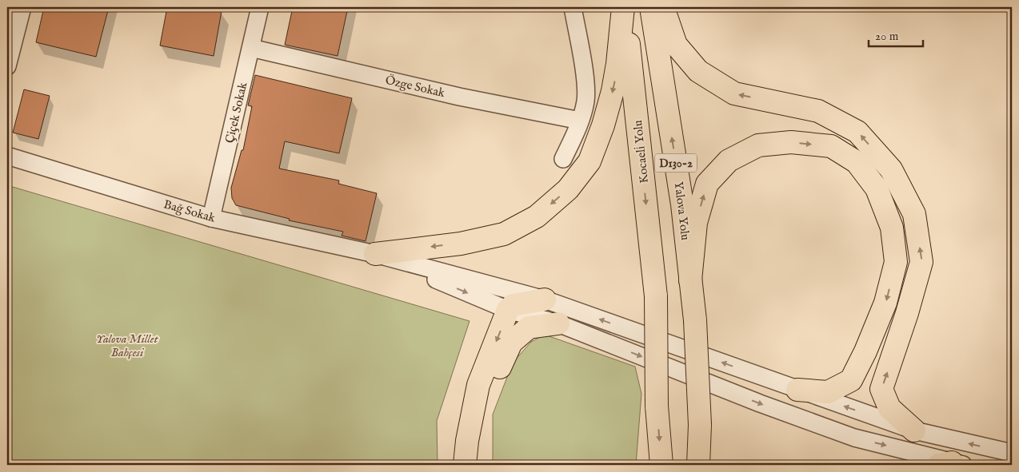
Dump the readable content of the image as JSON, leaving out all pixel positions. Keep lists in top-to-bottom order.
{
  "streets": {
    "highway": ["Kocaeli̇ Yolu", "D130-2", "Yalova Yolu"],
    "street": ["Özge Sokak", "Çiçek Sokak", "Bağ Sokak"]
  },
  "crossings": [
    ["Özge Sokak", "Çiçek Sokak"],
    ["Çiçek Sokak", "Bağ Sokak"]
  ],
  "one_way": ["Yalova Yolu"],
  "parks": ["Yalova Millet Bahçesi"],
  "scale_bar": "20 m"
}
